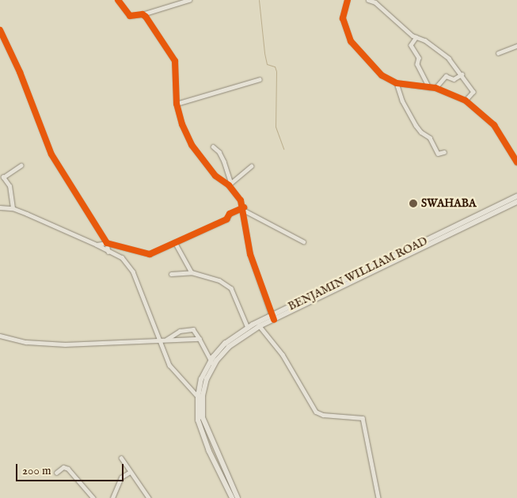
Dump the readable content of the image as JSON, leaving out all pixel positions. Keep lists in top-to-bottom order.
{
  "streets": {
    "main road": ["BENJAMIN WILLIAM ROAD"]
  },
  "places": ["SWAHABA"],
  "scale_bar": "200 m"
}
